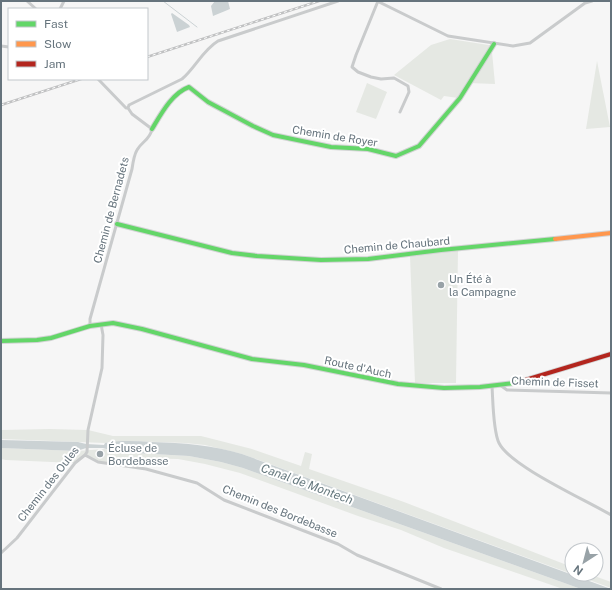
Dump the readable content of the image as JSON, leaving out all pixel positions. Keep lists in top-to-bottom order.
{
  "streets": {
    "street": [
      "Chemin de Royer",
      "Chemin de Bernadets",
      "Chemin de Chaubard",
      "Route d'Auch",
      "Chemin de Fisset",
      "Chemin des Oules",
      "Chemin des Bordebasse"
    ]
  },
  "crossings": [
    ["Chemin de Royer", "Chemin de Bernadets"],
    ["Chemin de Bernadets", "Chemin de Chaubard"],
    ["Chemin de Bernadets", "Route d'Auch"],
    ["Route d'Auch", "Chemin de Fisset"],
    ["Route d'Auch", "Chemin des Oules"],
    ["Chemin des Oules", "Chemin des Bordebasse"]
  ],
  "water": ["Canal de Montech"],
  "places": ["Un Été à la Campagne", "Écluse de Bordebasse"],
  "legend": ["Fast", "Slow", "Jam"],
  "north": "bottom left"
}
